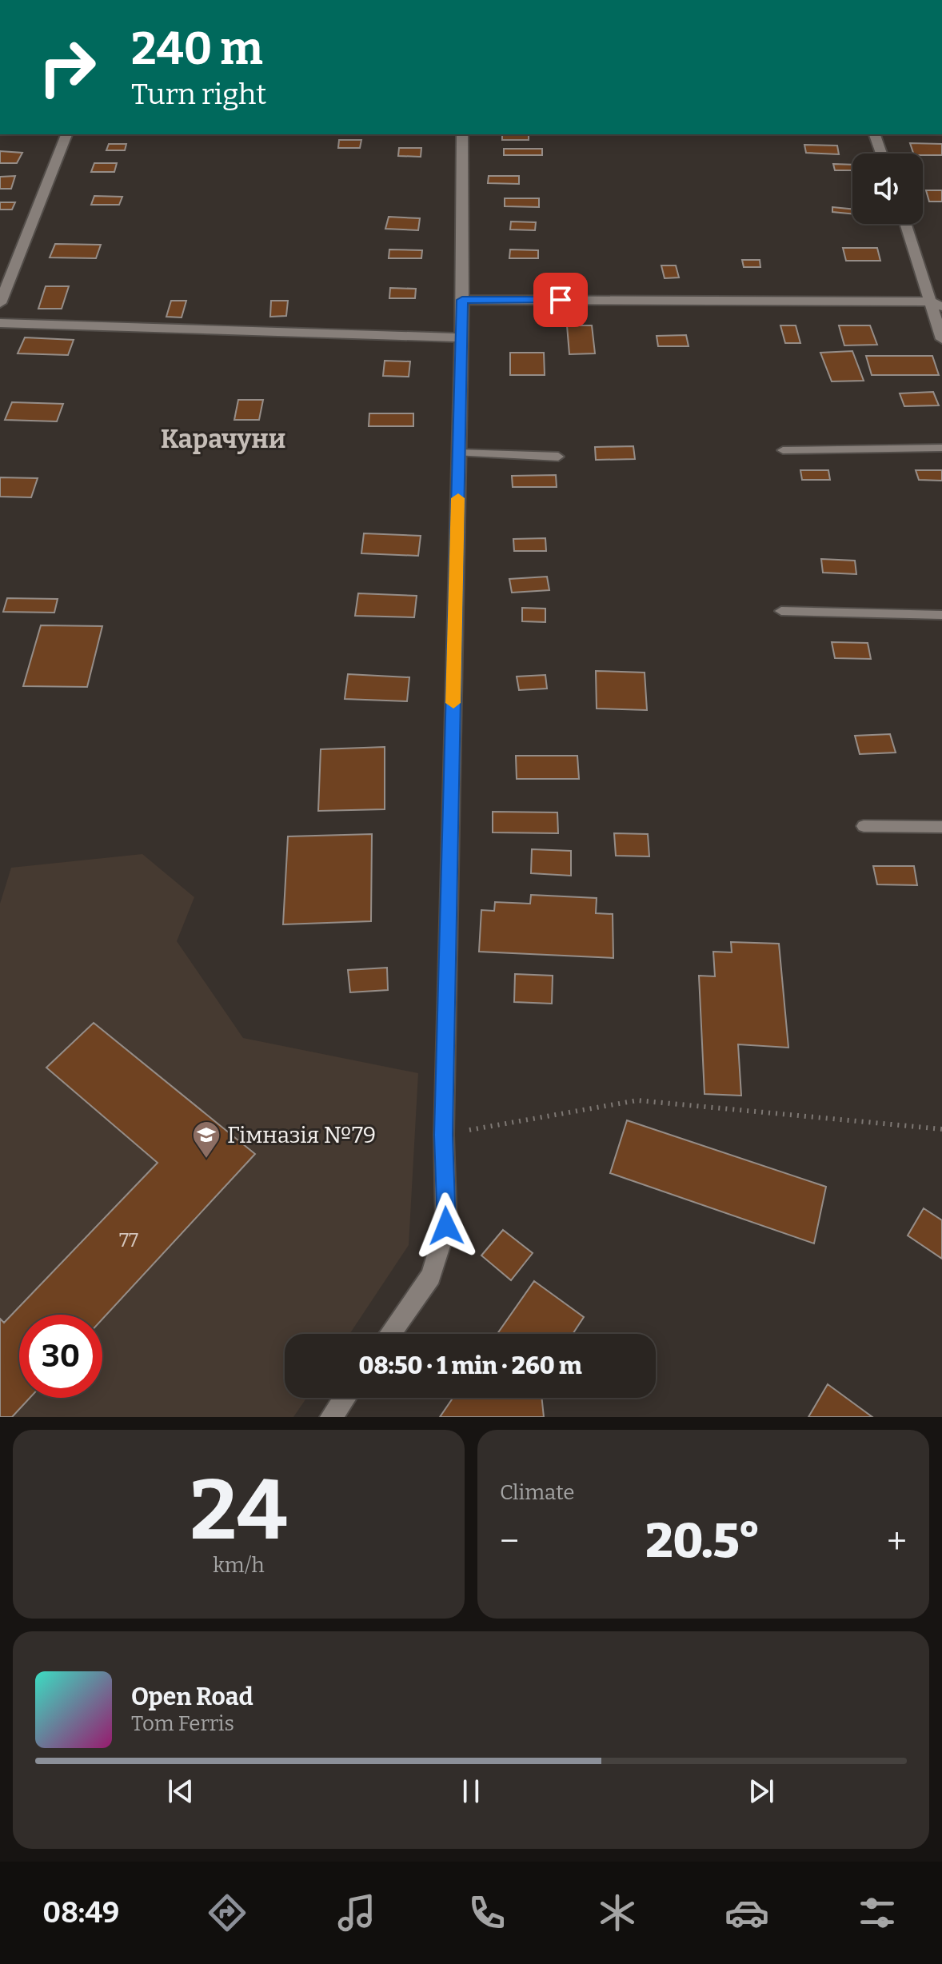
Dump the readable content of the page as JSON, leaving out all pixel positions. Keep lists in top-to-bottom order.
{
  "districts": ["Карачуни"],
  "places": {
    "school or university": ["Гімназія №79"]
  },
  "house_numbers": ["77"],
  "page": {
    "turn": ["240 m", "Turn right"],
    "limit": "30",
    "trip": "08:50 · 1 min · 260 m",
    "tile": [
      ["24", "km/h"],
      "Climate"
    ],
    "heat": ["−", "20.5°", "+"],
    "song": ["Open Road", "Tom Ferris"],
    "tabs": "08:49"
  }
}
